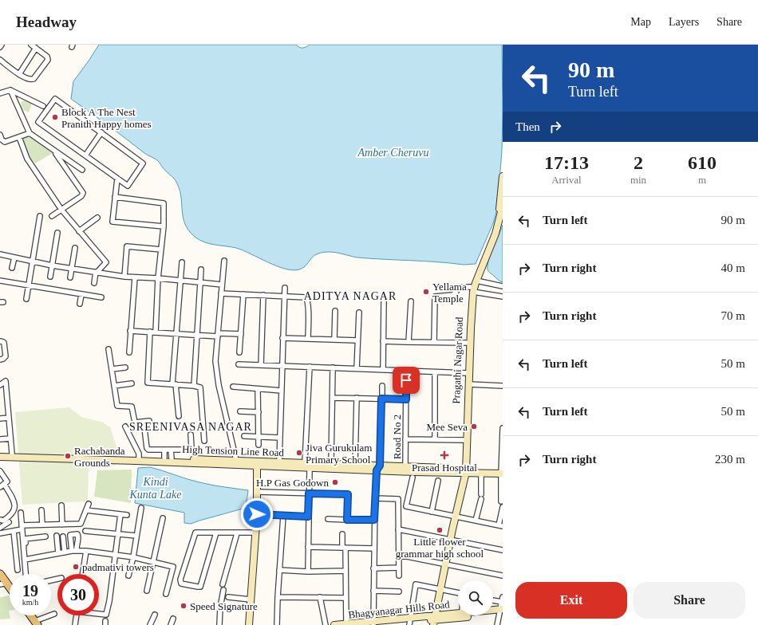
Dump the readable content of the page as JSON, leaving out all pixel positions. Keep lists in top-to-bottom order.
{
  "streets": {
    "main road": ["Pragathi Nagar Road", "High Tension Line Road", "Bhagyanagar Hills Road"],
    "street": ["Road No 2"]
  },
  "crossings": [
    ["Pragathi Nagar Road", "High Tension Line Road"],
    ["Pragathi Nagar Road", "Bhagyanagar Hills Road"],
    ["Road No 2", "High Tension Line Road"]
  ],
  "districts": ["ADITYA NAGAR", "SREENIVASA NAGAR"],
  "water": ["Amber Cheruvu", "Kindi Kunta Lake"],
  "places": {
    "other": [
      "Block A The Nest Pranith Happy homes",
      "Yellama Temple",
      "Mee Seva",
      "Jiva Gurukulam Primary School",
      "Rachabanda Grounds",
      "H.P Gas Godown",
      "Little flower grammar high school",
      "padmativi towers",
      "Speed Signature"
    ],
    "health": ["Prasad Hospital"]
  },
  "page": {
    "header": "Headway",
    "nav": ["Map", "Layers", "Share"],
    "turn": ["90 m", "Turn left"],
    "then": "Then",
    "eta": [
      "17:13",
      "Arrival",
      "2",
      "min",
      "610",
      "m"
    ],
    "list": [
      {
        "name": "Turn left",
        "value": "90 m"
      },
      {
        "name": "Turn right",
        "value": "40 m"
      },
      {
        "name": "Turn right",
        "value": "70 m"
      },
      {
        "name": "Turn left",
        "value": "50 m"
      },
      {
        "name": "Turn left",
        "value": "50 m"
      },
      {
        "name": "Turn right",
        "value": "230 m"
      }
    ],
    "speed": "19 km/h",
    "limit": "30",
    "buttons": ["Exit", "Share"]
  }
}
